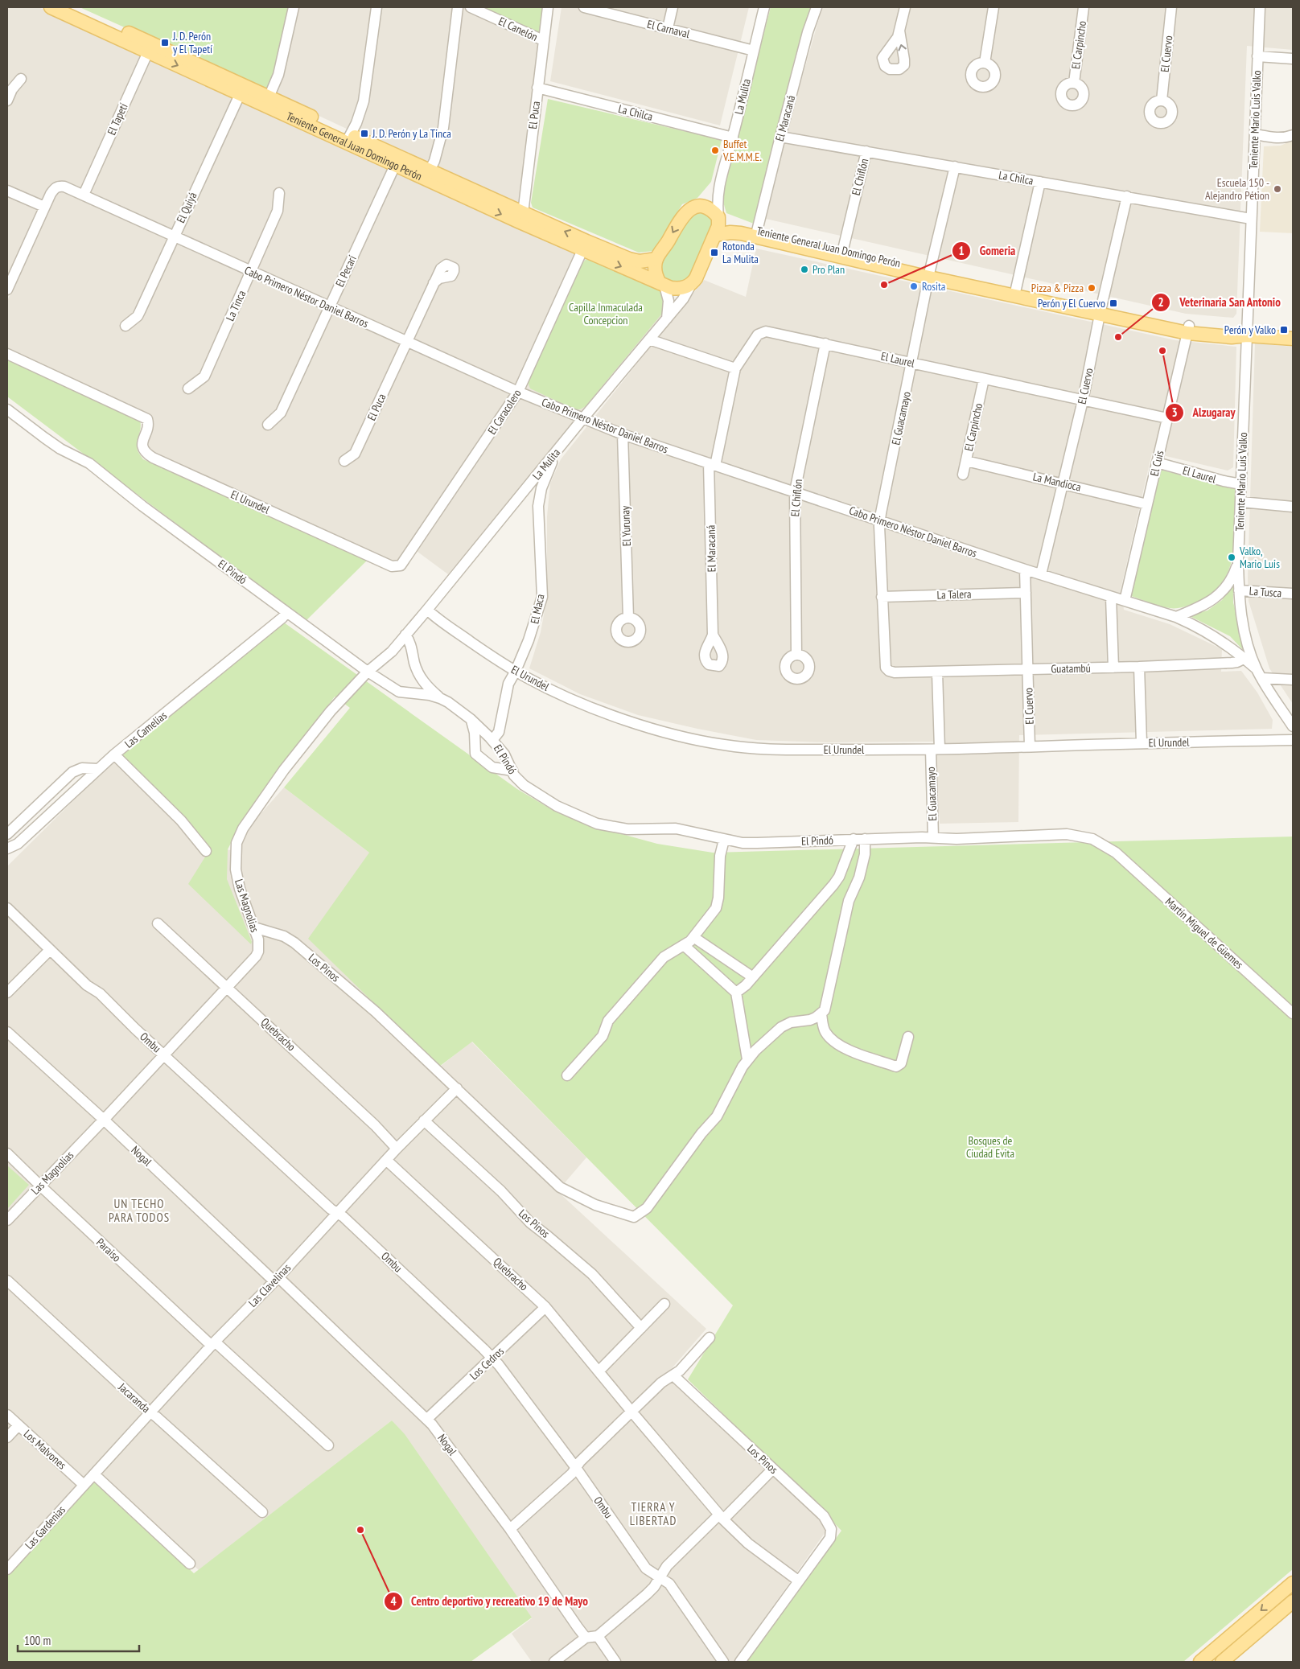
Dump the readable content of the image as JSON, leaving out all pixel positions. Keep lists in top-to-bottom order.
{
  "streets": {
    "main road": ["Teniente General Juan Domingo Perón"],
    "street": [
      "El Canelón",
      "El Carnaval",
      "El Carpincho",
      "El Cuervo",
      "La Mulita",
      "La Chilca",
      "El Puca",
      "El Maracaná",
      "El Tapetí",
      "Teniente Mario Luis Valko",
      "El Chiflón",
      "El Quiyá",
      "El Pecarí",
      "Cabo Primero Néstor Daniel Barros",
      "La Tinca",
      "El Laurel",
      "El Caracolero",
      "El Guacamayo",
      "El Cuis",
      "La Mandioca",
      "El Urundel",
      "El Yurunay",
      "El Pindó",
      "La Tusca",
      "La Talera",
      "El Maca",
      "Guatambú",
      "Las Camelias",
      "Las Magnolias",
      "Martín Miguel de Güemes",
      "Los Pinos",
      "Quebracho",
      "Ombu",
      "Nogal",
      "Paraiso",
      "Las Clavelinas",
      "Los Cedros",
      "Jacaranda",
      "Los Malvones",
      "Las Gardenias"
    ]
  },
  "crossings": [
    ["El Canelón", "El Puca"],
    ["El Carnaval", "La Mulita"],
    ["El Carpincho", "El Laurel"],
    ["El Carpincho", "La Mandioca"],
    ["El Cuervo", "La Chilca"],
    ["El Cuervo", "Teniente General Juan Domingo Perón"],
    ["El Cuervo", "Cabo Primero Néstor Daniel Barros"],
    ["El Cuervo", "El Laurel"],
    ["El Cuervo", "La Mandioca"],
    ["El Cuervo", "El Urundel"],
    ["El Cuervo", "La Talera"],
    ["El Cuervo", "Guatambú"],
    ["La Mulita", "La Chilca"],
    ["La Mulita", "Teniente General Juan Domingo Perón"],
    ["La Mulita", "Cabo Primero Néstor Daniel Barros"],
    ["La Mulita", "El Urundel"],
    ["La Mulita", "El Maca"],
    ["La Mulita", "Las Magnolias"],
    ["La Chilca", "El Puca"],
    ["La Chilca", "El Maracaná"],
    ["La Chilca", "Teniente Mario Luis Valko"],
    ["La Chilca", "El Chiflón"],
    ["La Chilca", "El Guacamayo"],
    ["El Puca", "Teniente General Juan Domingo Perón"],
    ["El Puca", "Cabo Primero Néstor Daniel Barros"],
    ["El Maracaná", "Teniente General Juan Domingo Perón"],
    ["El Maracaná", "Cabo Primero Néstor Daniel Barros"],
    ["El Maracaná", "El Laurel"],
    ["El Tapetí", "Teniente General Juan Domingo Perón"],
    ["El Tapetí", "Cabo Primero Néstor Daniel Barros"],
    ["Teniente Mario Luis Valko", "Teniente General Juan Domingo Perón"],
    ["Teniente Mario Luis Valko", "Cabo Primero Néstor Daniel Barros"],
    ["Teniente Mario Luis Valko", "El Laurel"],
    ["Teniente Mario Luis Valko", "La Tusca"],
    ["Teniente Mario Luis Valko", "Guatambú"],
    ["Teniente General Juan Domingo Perón", "El Chiflón"],
    ["Teniente General Juan Domingo Perón", "El Quiyá"],
    ["Teniente General Juan Domingo Perón", "El Pecarí"],
    ["Teniente General Juan Domingo Perón", "El Caracolero"],
    ["Teniente General Juan Domingo Perón", "El Guacamayo"],
    ["Teniente General Juan Domingo Perón", "El Cuis"],
    ["El Chiflón", "Cabo Primero Néstor Daniel Barros"],
    ["El Chiflón", "El Laurel"],
    ["El Quiyá", "Cabo Primero Néstor Daniel Barros"],
    ["El Pecarí", "Cabo Primero Néstor Daniel Barros"],
    ["Cabo Primero Néstor Daniel Barros", "La Tinca"],
    ["Cabo Primero Néstor Daniel Barros", "El Caracolero"],
    ["Cabo Primero Néstor Daniel Barros", "El Guacamayo"],
    ["Cabo Primero Néstor Daniel Barros", "El Cuis"],
    ["Cabo Primero Néstor Daniel Barros", "El Yurunay"],
    ["Cabo Primero Néstor Daniel Barros", "Guatambú"],
    ["El Laurel", "El Guacamayo"],
    ["El Laurel", "El Cuis"],
    ["El Caracolero", "El Urundel"],
    ["El Guacamayo", "El Urundel"],
    ["El Guacamayo", "El Pindó"],
    ["El Guacamayo", "La Talera"],
    ["El Guacamayo", "Guatambú"],
    ["El Cuis", "La Mandioca"],
    ["El Urundel", "El Maca"],
    ["El Urundel", "Las Magnolias"],
    ["El Pindó", "El Maca"],
    ["El Pindó", "Las Camelias"],
    ["El Pindó", "Las Magnolias"],
    ["El Pindó", "Martín Miguel de Güemes"],
    ["Las Magnolias", "Los Pinos"],
    ["Las Magnolias", "Quebracho"],
    ["Las Magnolias", "Ombu"],
    ["Las Magnolias", "Nogal"],
    ["Las Magnolias", "Paraiso"],
    ["Los Pinos", "Quebracho"],
    ["Los Pinos", "Las Clavelinas"],
    ["Quebracho", "Las Clavelinas"],
    ["Quebracho", "Los Cedros"],
    ["Ombu", "Las Clavelinas"],
    ["Ombu", "Los Cedros"],
    ["Nogal", "Las Clavelinas"],
    ["Nogal", "Los Cedros"],
    ["Paraiso", "Las Clavelinas"],
    ["Las Clavelinas", "Jacaranda"],
    ["Las Clavelinas", "Los Malvones"],
    ["Las Clavelinas", "Las Gardenias"],
    ["Los Malvones", "Las Gardenias"]
  ],
  "districts": ["UN TECHO PARA TODOS", "TIERRA Y LIBERTAD"],
  "parks": ["Capilla Inmaculada Concepcion", "Bosques de Ciudad Evita"],
  "places": {
    "transit": [
      "J. D. Perón y El Tapetí",
      "J. D. Perón y La Tinca",
      "Rotonda La Mulita",
      "Perón y El Cuervo",
      "Perón y Valko"
    ],
    "other": [
      "Buffet V.E.M.M.E.",
      "Escuela 150 - Alejandro Pétion",
      "Pro Plan",
      "Gomeria",
      "Rosita",
      "Pizza & Pizza",
      "Veterinaria San Antonio",
      "Alzugaray",
      "Valko, Mario Luis",
      "Centro deportivo y recreativo 19 de Mayo"
    ]
  },
  "scale_bar": "100 m"
}
